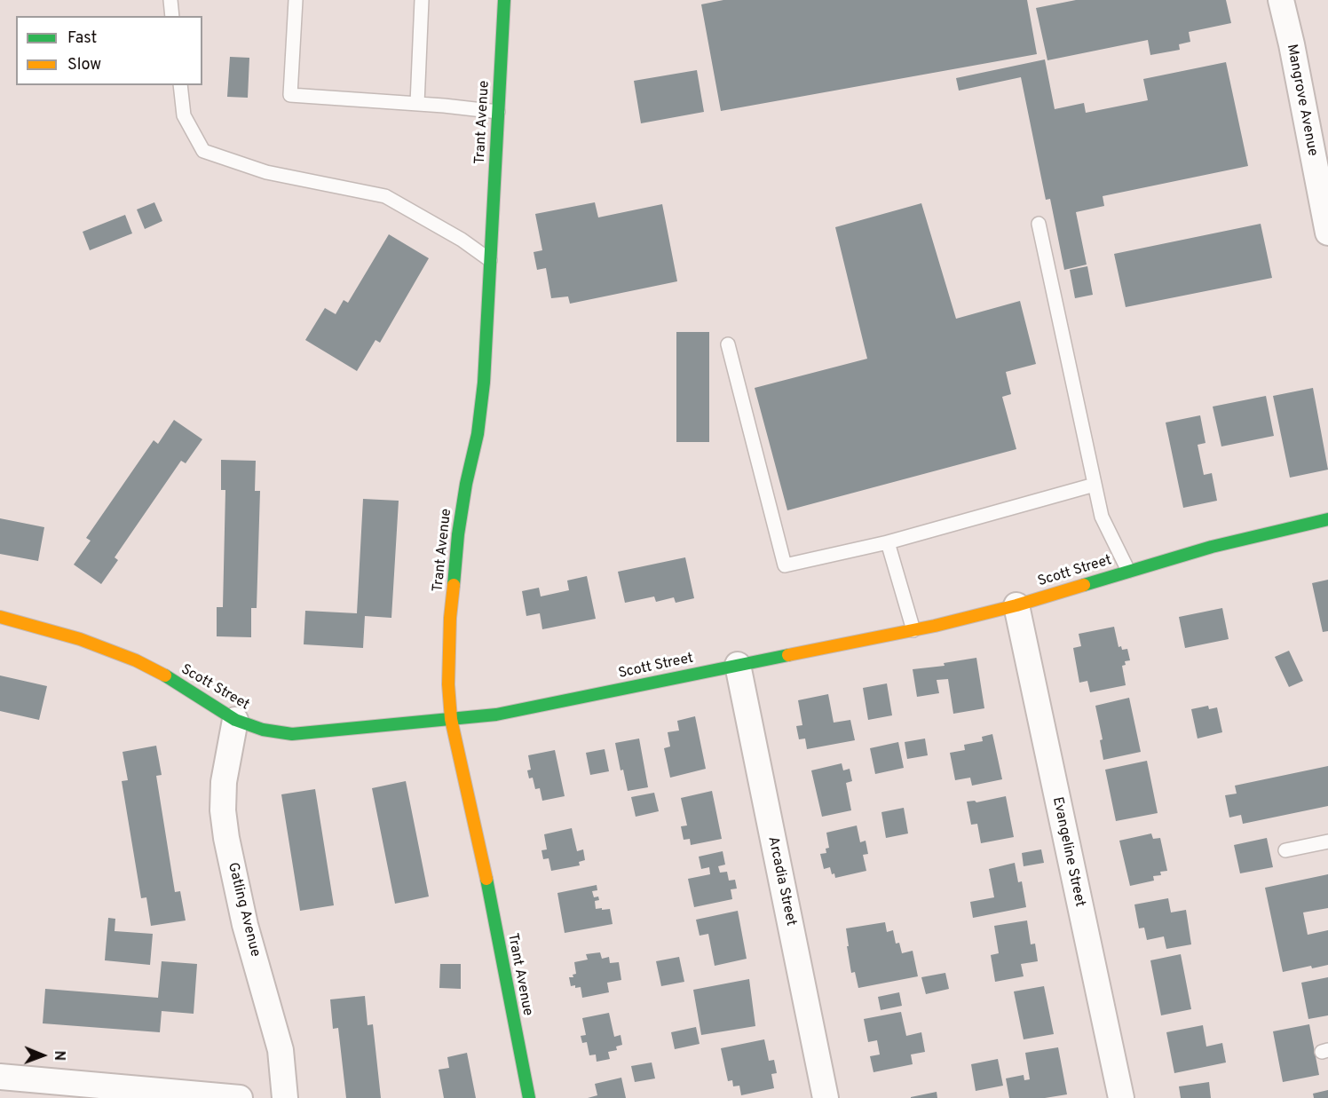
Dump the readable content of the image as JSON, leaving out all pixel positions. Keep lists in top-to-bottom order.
{
  "streets": {
    "street": [
      "Mangrove Avenue",
      "Trant Avenue",
      "Scott Street",
      "Evangeline Street",
      "Arcadia Street",
      "Gatling Avenue"
    ]
  },
  "crossings": [
    ["Trant Avenue", "Scott Street"],
    ["Scott Street", "Evangeline Street"],
    ["Scott Street", "Arcadia Street"],
    ["Scott Street", "Gatling Avenue"]
  ],
  "legend": ["Fast", "Slow"],
  "north": "right"
}
